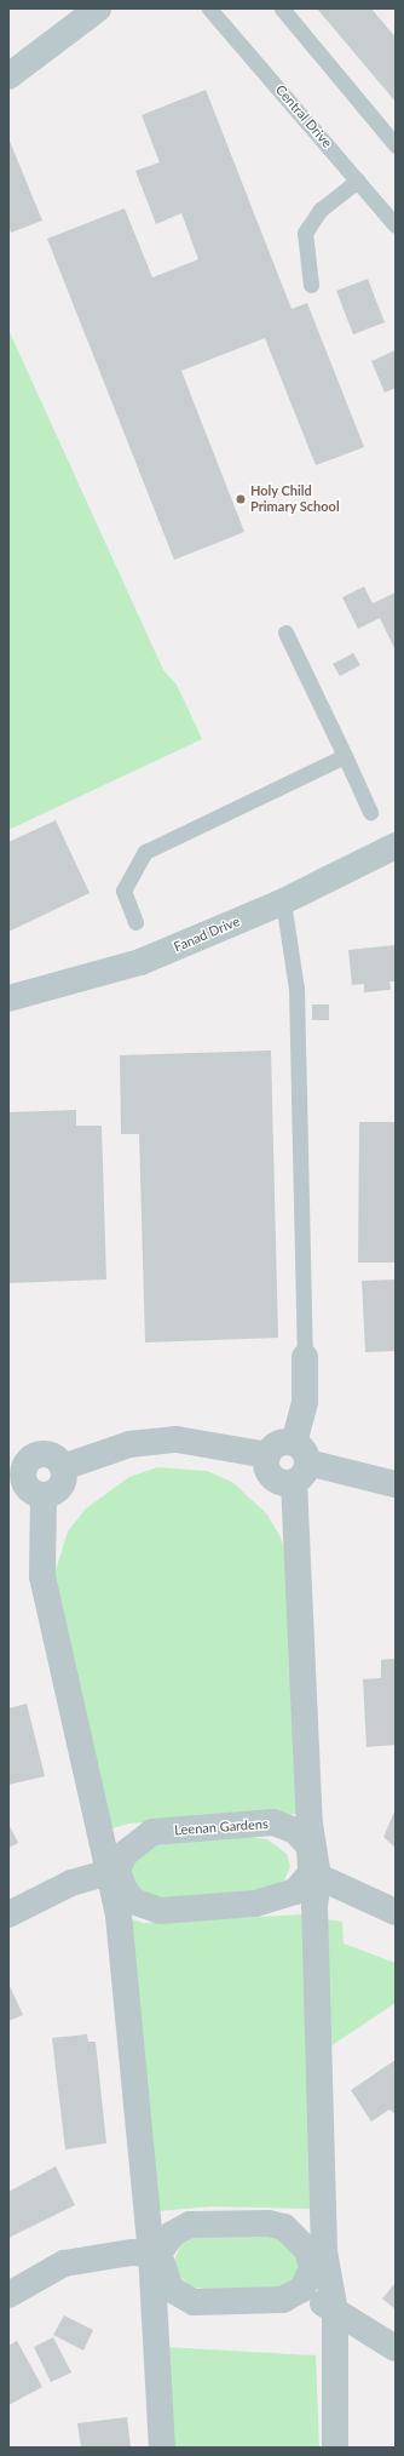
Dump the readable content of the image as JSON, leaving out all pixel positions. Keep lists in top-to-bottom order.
{
  "streets": {
    "street": ["Fanad Drive", "Leenan Gardens"],
    "lane": ["Central Drive"]
  },
  "places": ["Holy Child Primary School"]
}
